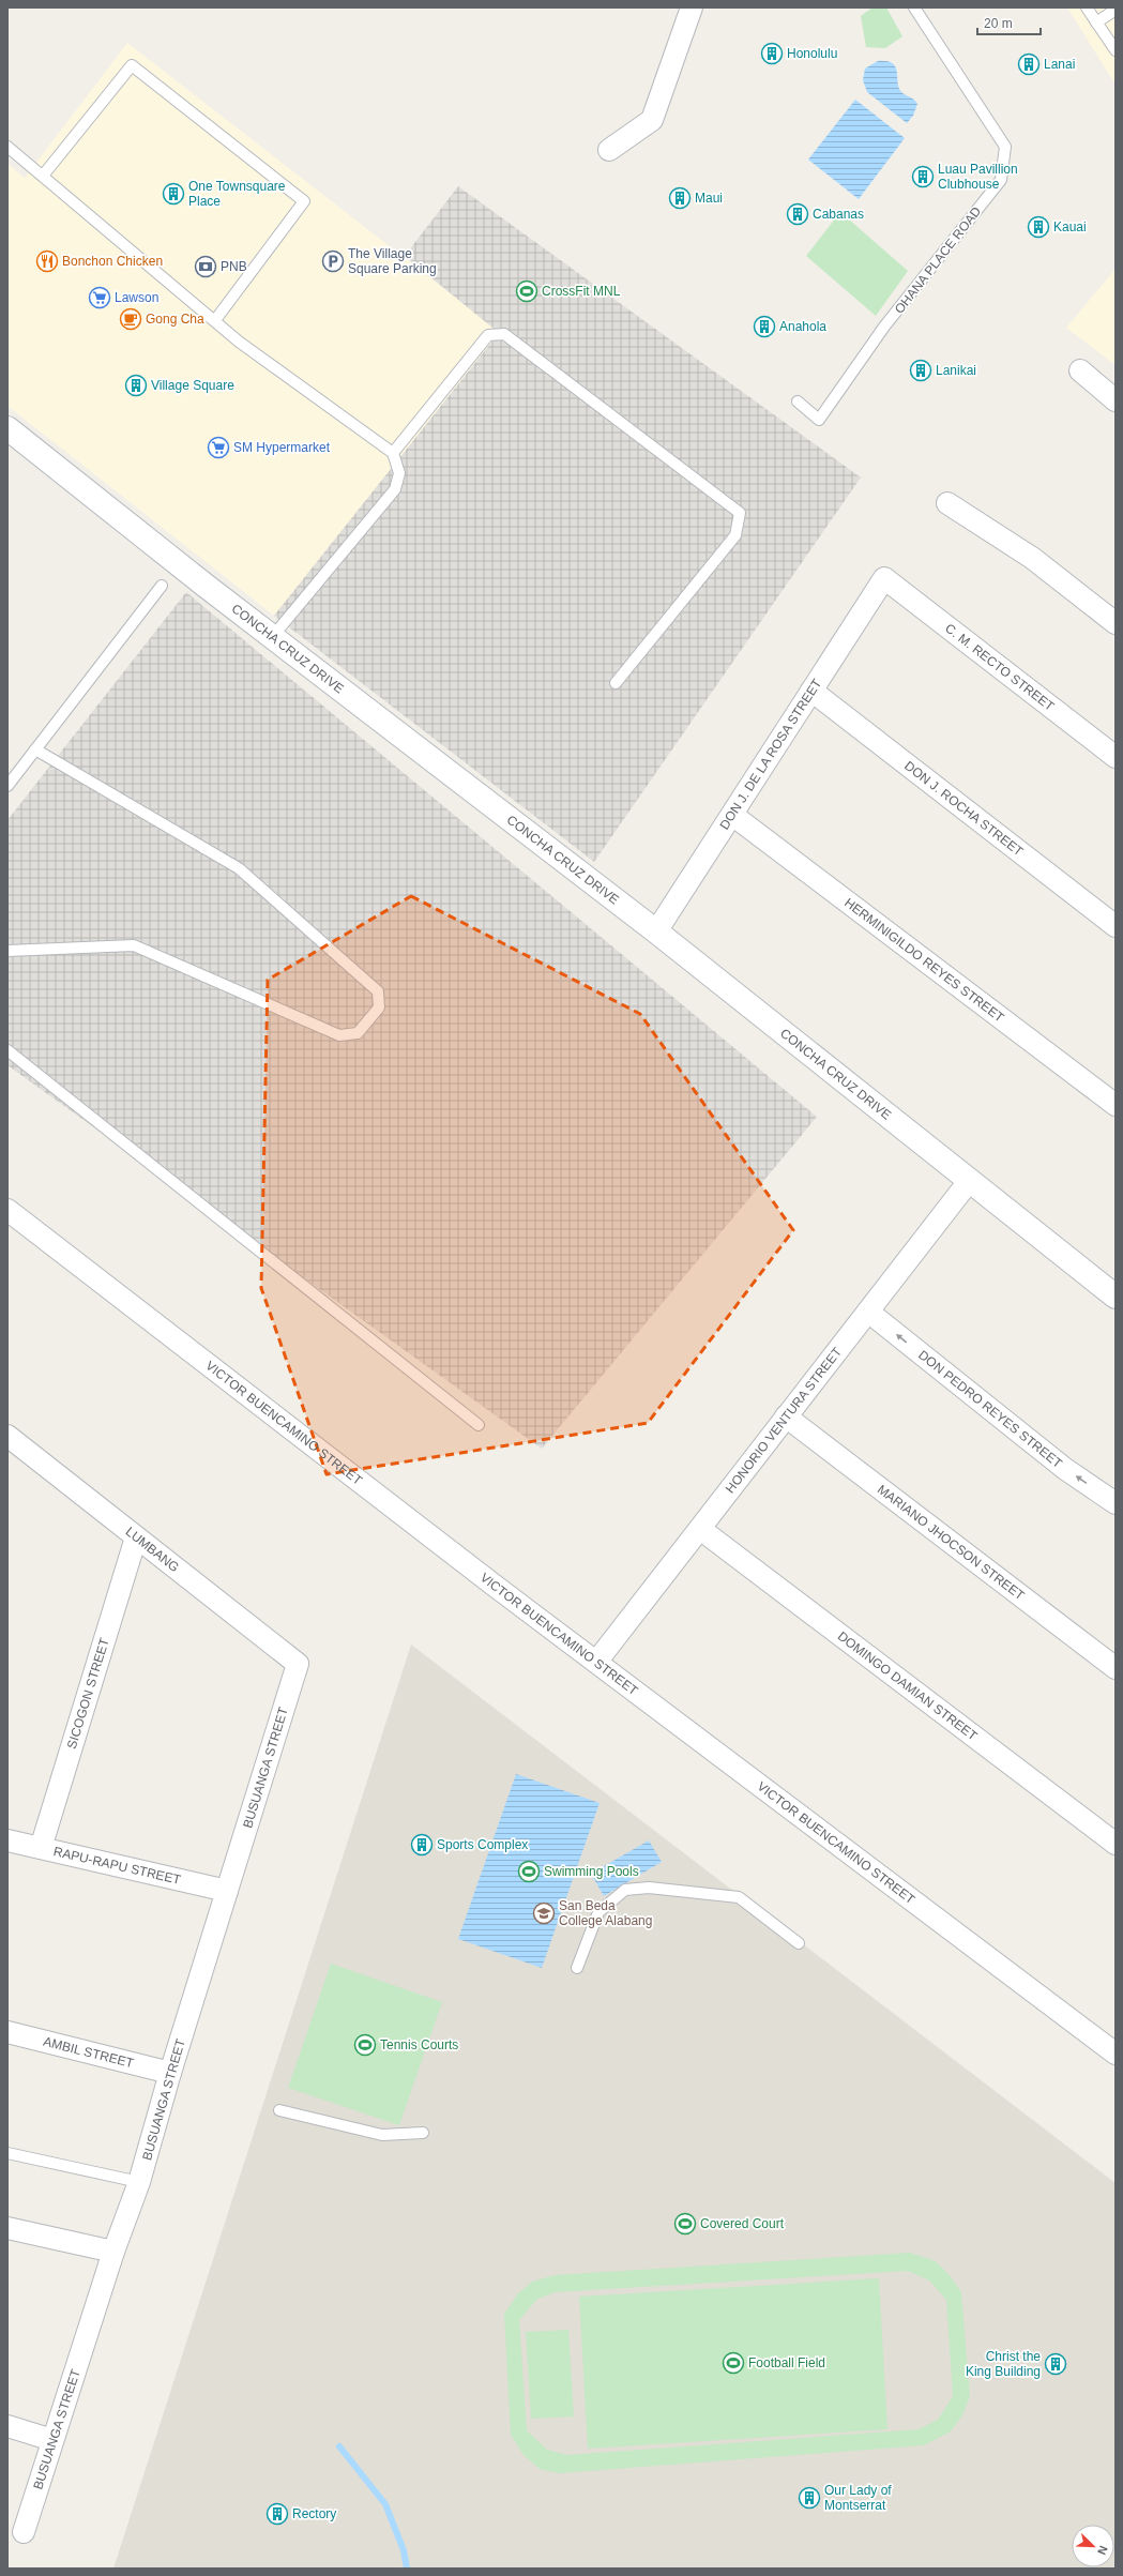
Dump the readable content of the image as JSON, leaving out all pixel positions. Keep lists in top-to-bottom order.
{
  "streets": {
    "street": [
      "CONCHA CRUZ DRIVE",
      "C. M. RECTO STREET",
      "DON J. DE LA ROSA STREET",
      "DON J. ROCHA STREET",
      "HERMINIGILDO REYES STREET",
      "DON PEDRO REYES STREET",
      "HONORIO VENTURA STREET",
      "VICTOR BUENCAMINO STREET",
      "MARIANO JHOCSON STREET",
      "LUMBANG",
      "DOMINGO DAMIAN STREET",
      "SICOGON STREET",
      "BUSUANGA STREET",
      "RAPU-RAPU STREET",
      "AMBIL STREET"
    ],
    "lane": ["OHANA PLACE ROAD"]
  },
  "crossings": [
    ["CONCHA CRUZ DRIVE", "DON J. DE LA ROSA STREET"],
    ["CONCHA CRUZ DRIVE", "HONORIO VENTURA STREET"],
    ["C. M. RECTO STREET", "DON J. DE LA ROSA STREET"],
    ["DON J. DE LA ROSA STREET", "DON J. ROCHA STREET"],
    ["DON J. DE LA ROSA STREET", "HERMINIGILDO REYES STREET"],
    ["DON PEDRO REYES STREET", "HONORIO VENTURA STREET"],
    ["HONORIO VENTURA STREET", "VICTOR BUENCAMINO STREET"],
    ["HONORIO VENTURA STREET", "MARIANO JHOCSON STREET"],
    ["HONORIO VENTURA STREET", "DOMINGO DAMIAN STREET"],
    ["LUMBANG", "SICOGON STREET"],
    ["LUMBANG", "BUSUANGA STREET"],
    ["SICOGON STREET", "RAPU-RAPU STREET"],
    ["BUSUANGA STREET", "RAPU-RAPU STREET"],
    ["BUSUANGA STREET", "AMBIL STREET"]
  ],
  "one_way": ["DON PEDRO REYES STREET"],
  "places": {
    "building": [
      "Honolulu",
      "Lanai",
      "Luau Pavillion Clubhouse",
      "One Townsquare Place",
      "Maui",
      "Cabanas",
      "Kauai",
      "Anahola",
      "Lanikai",
      "Village Square",
      "Sports Complex",
      "Christ the King Building",
      "Our Lady of Montserrat",
      "Rectory"
    ],
    "restaurant": ["Bonchon Chicken"],
    "parking": ["The Village Square Parking"],
    "bank": ["PNB"],
    "sports": [
      "CrossFit MNL",
      "Swimming Pools",
      "Tennis Courts",
      "Covered Court",
      "Football Field"
    ],
    "supermarket": ["Lawson", "SM Hypermarket"],
    "cafe": ["Gong Cha"],
    "school or university": ["San Beda College Alabang"]
  },
  "scale_bar": "20 m",
  "north": "bottom right"
}
